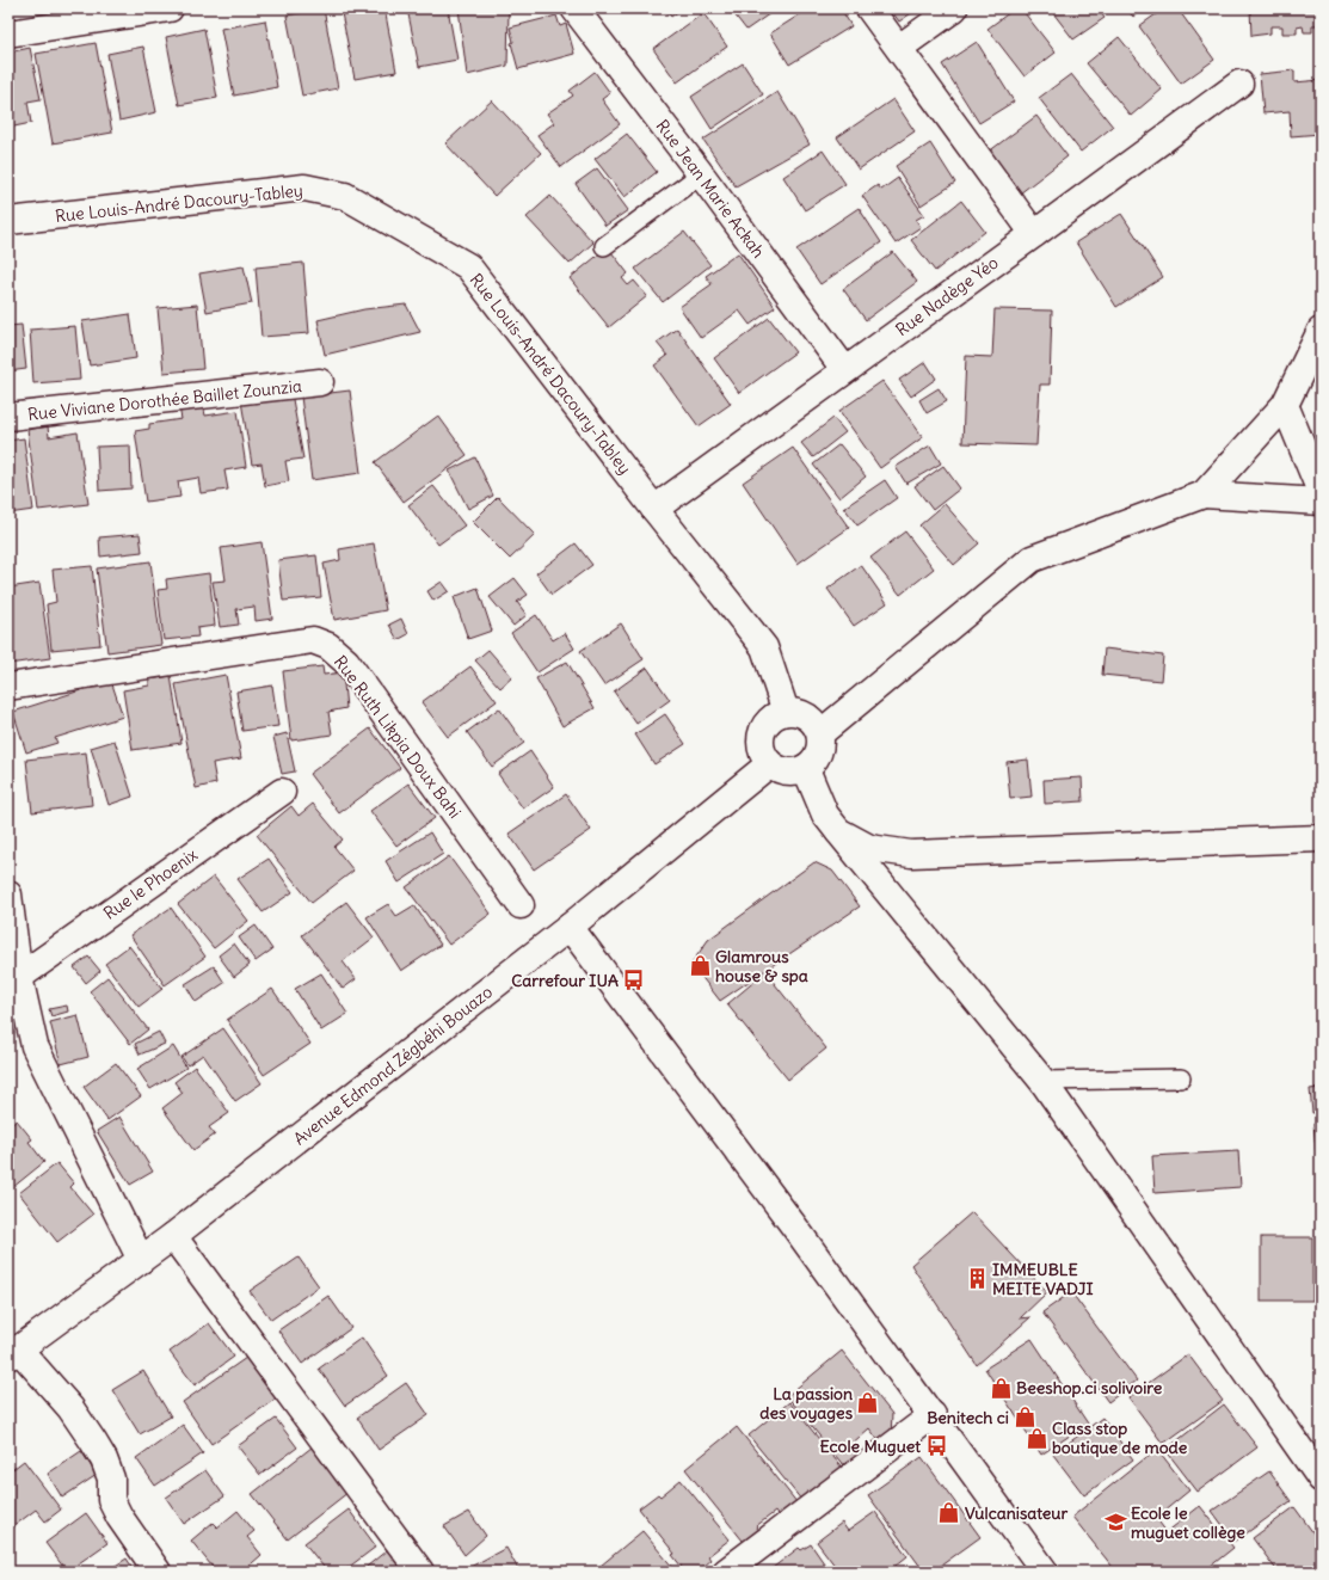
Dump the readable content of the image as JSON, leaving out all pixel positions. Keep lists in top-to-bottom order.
{
  "streets": {
    "street": [
      "Rue Jean Marie Ackah",
      "Rue Louis-André Dacoury-Tabley",
      "Rue Nadège Yéo",
      "Rue Viviane Dorothée Baillet Zounzia",
      "Rue Ruth Likpia Doux Bahi",
      "Rue le Phoenix",
      "Avenue Edmond Zégbéhi Bouazo"
    ]
  },
  "crossings": [
    ["Rue Jean Marie Ackah", "Rue Nadège Yéo"],
    ["Rue Louis-André Dacoury-Tabley", "Rue Nadège Yéo"],
    ["Rue Louis-André Dacoury-Tabley", "Avenue Edmond Zégbéhi Bouazo"]
  ],
  "places": {
    "shop": [
      "Glamrous house & spa",
      "Beeshop.ci solivoire",
      "La passion des voyages",
      "Benitech ci",
      "Class stop boutique de mode",
      "Vulcanisateur"
    ],
    "bus stop": ["Carrefour IUA", "Ecole Muguet"],
    "building": ["IMMEUBLE MEITE VADJI"],
    "school or university": ["Ecole le muguet collège"]
  }
}
